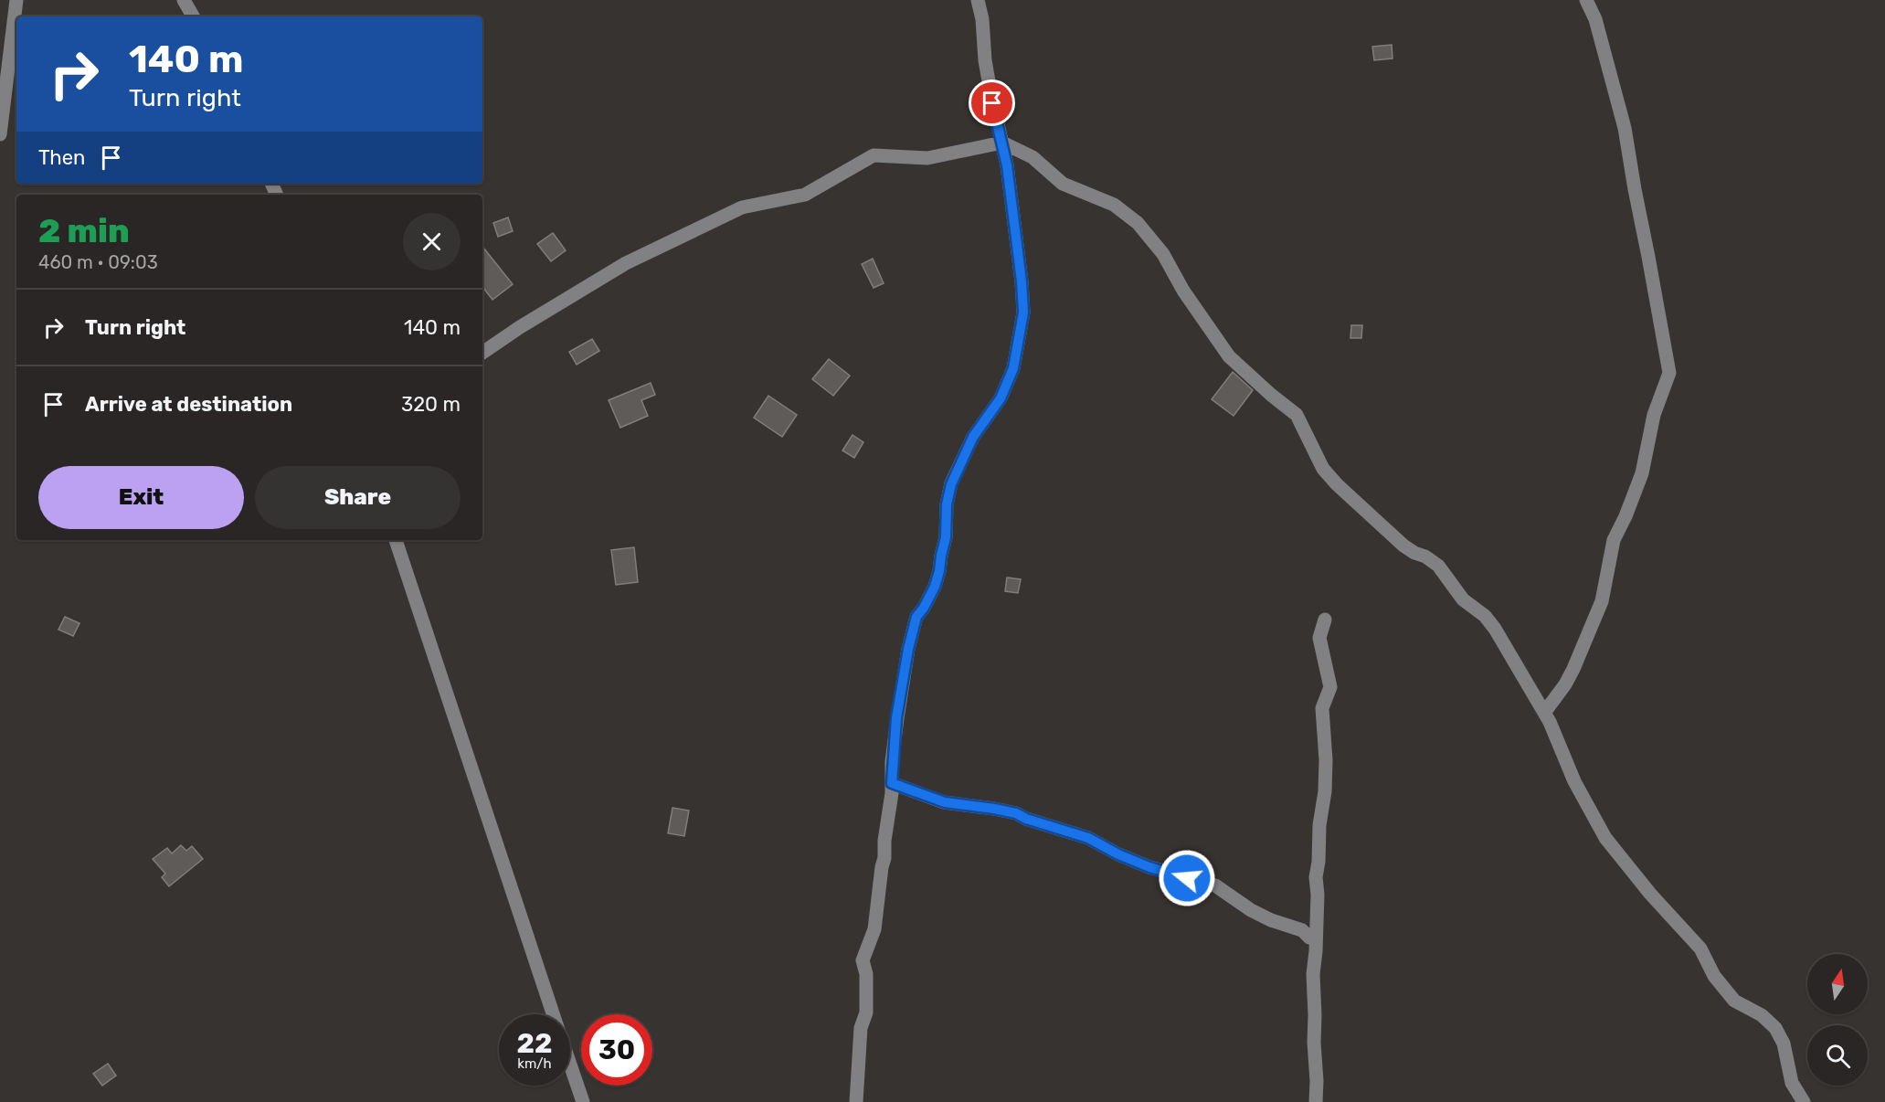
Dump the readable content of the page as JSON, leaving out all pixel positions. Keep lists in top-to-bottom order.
{
  "north": "top",
  "page": {
    "turn": ["140 m", "Turn right"],
    "then": "Then",
    "heading": ["2 min", "460 m · 09:03"],
    "list": [
      {
        "name": "Turn right",
        "value": "140 m"
      },
      {
        "name": "Arrive at destination",
        "value": "320 m"
      }
    ],
    "buttons": ["Exit", "Share"],
    "speed": "22 km/h",
    "limit": "30"
  }
}
